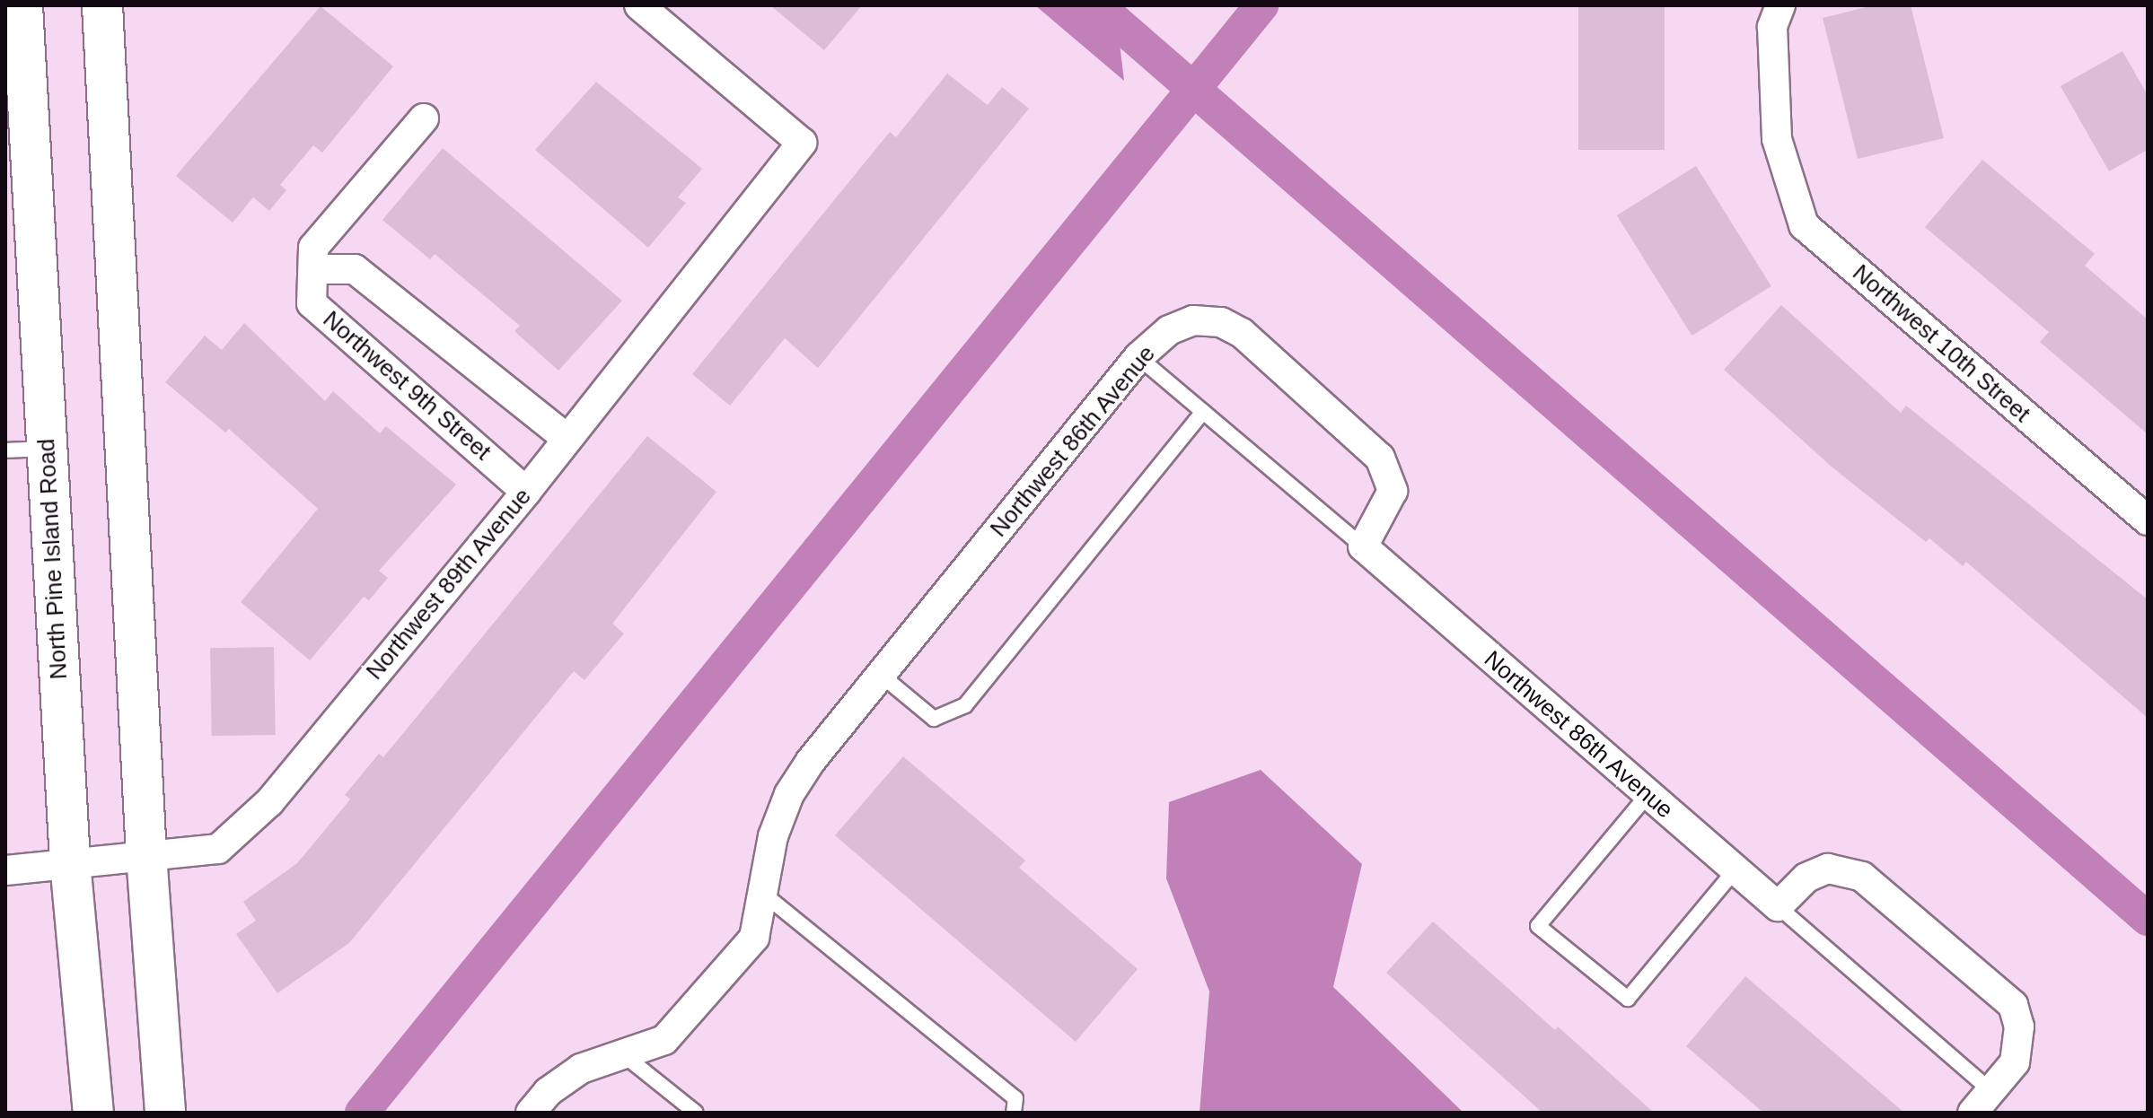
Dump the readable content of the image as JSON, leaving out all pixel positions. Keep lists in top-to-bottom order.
{
  "streets": {
    "main road": ["North Pine Island Road"],
    "street": [
      "Northwest 10th Street",
      "Northwest 9th Street",
      "Northwest 86th Avenue",
      "Northwest 89th Avenue"
    ]
  },
  "crossings": [
    ["Northwest 9th Street", "Northwest 89th Avenue"],
    ["North Pine Island Road", "Northwest 89th Avenue"]
  ]
}
